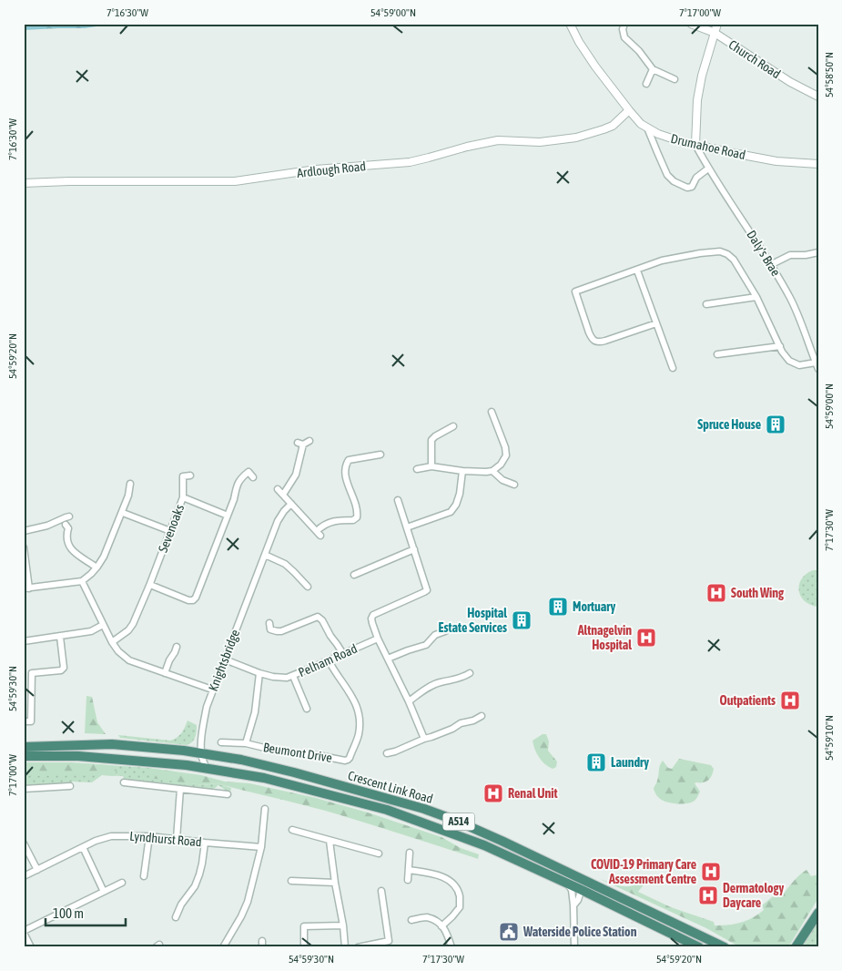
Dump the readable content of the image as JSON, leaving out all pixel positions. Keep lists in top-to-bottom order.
{
  "streets": {
    "highway": ["Crescent Link Road", "A514"],
    "street": [
      "Church Road",
      "Drumahoe Road",
      "Ardlough Road",
      "Daly's Brae",
      "Sevenoaks",
      "Knightsbridge",
      "Pelham Road",
      "Beumont Drive",
      "Lyndhurst Road"
    ]
  },
  "crossings": [
    ["Drumahoe Road", "Ardlough Road"],
    ["Drumahoe Road", "Daly's Brae"],
    ["Knightsbridge", "Pelham Road"],
    ["Knightsbridge", "Crescent Link Road"],
    ["Pelham Road", "Beumont Drive"]
  ],
  "places": {
    "building": [
      "Spruce House",
      "Mortuary",
      "Hospital Estate Services",
      "Laundry"
    ],
    "hospital": [
      "South Wing",
      "Altnagelvin Hospital",
      "Outpatients",
      "Renal Unit",
      "COVID-19 Primary Care Assessment Centre",
      "Dermatology Daycare"
    ],
    "public building": ["Waterside Police Station"]
  },
  "scale_bar": "100 m",
  "coordinates": [
    "7°16'30\"W",
    "54°59'00\"N",
    "7°17'00\"W",
    "54°58'50\"N",
    "54°59'20\"N",
    "7°17'30\"W",
    "54°59'30\"N",
    "54°59'10\"N"
  ]
}
